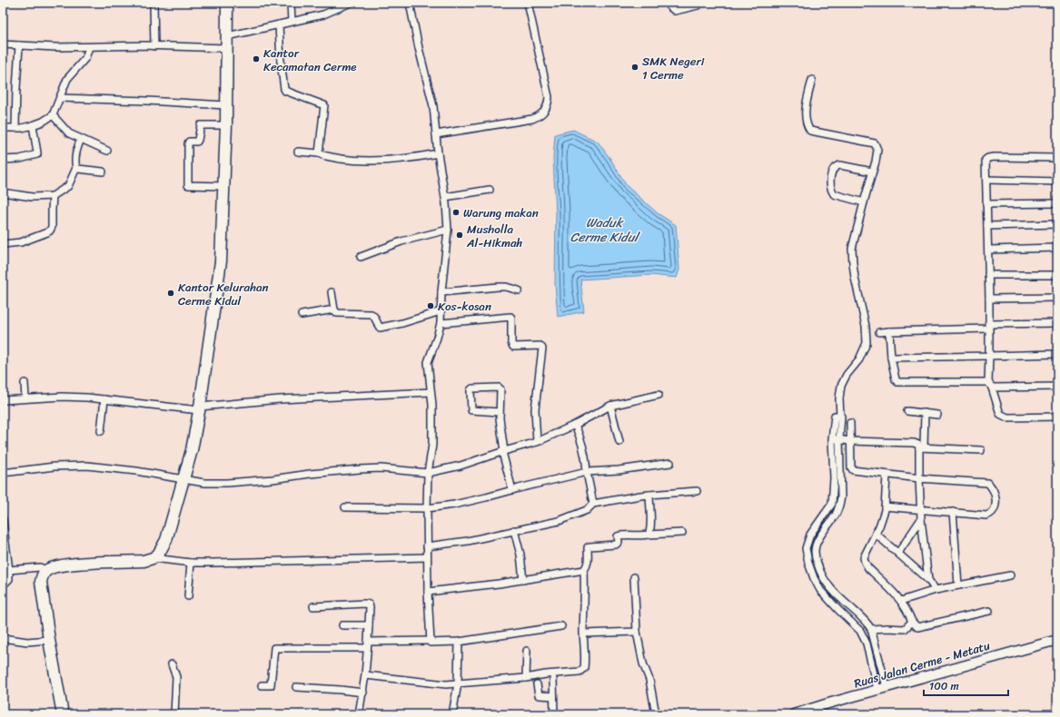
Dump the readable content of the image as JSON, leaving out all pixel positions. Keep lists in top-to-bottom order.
{
  "streets": {
    "main road": ["Ruas Jalan Cerme - Metatu"]
  },
  "water": ["Waduk Cerme Kidul"],
  "places": [
    "Kantor Kecamatan Cerme",
    "SMK Negeri 1 Cerme",
    "Warung makan",
    "Musholla Al-Hikmah",
    "Kantor Kelurahan Cerme Kidul",
    "Kos-kosan"
  ],
  "scale_bar": "100 m"
}
